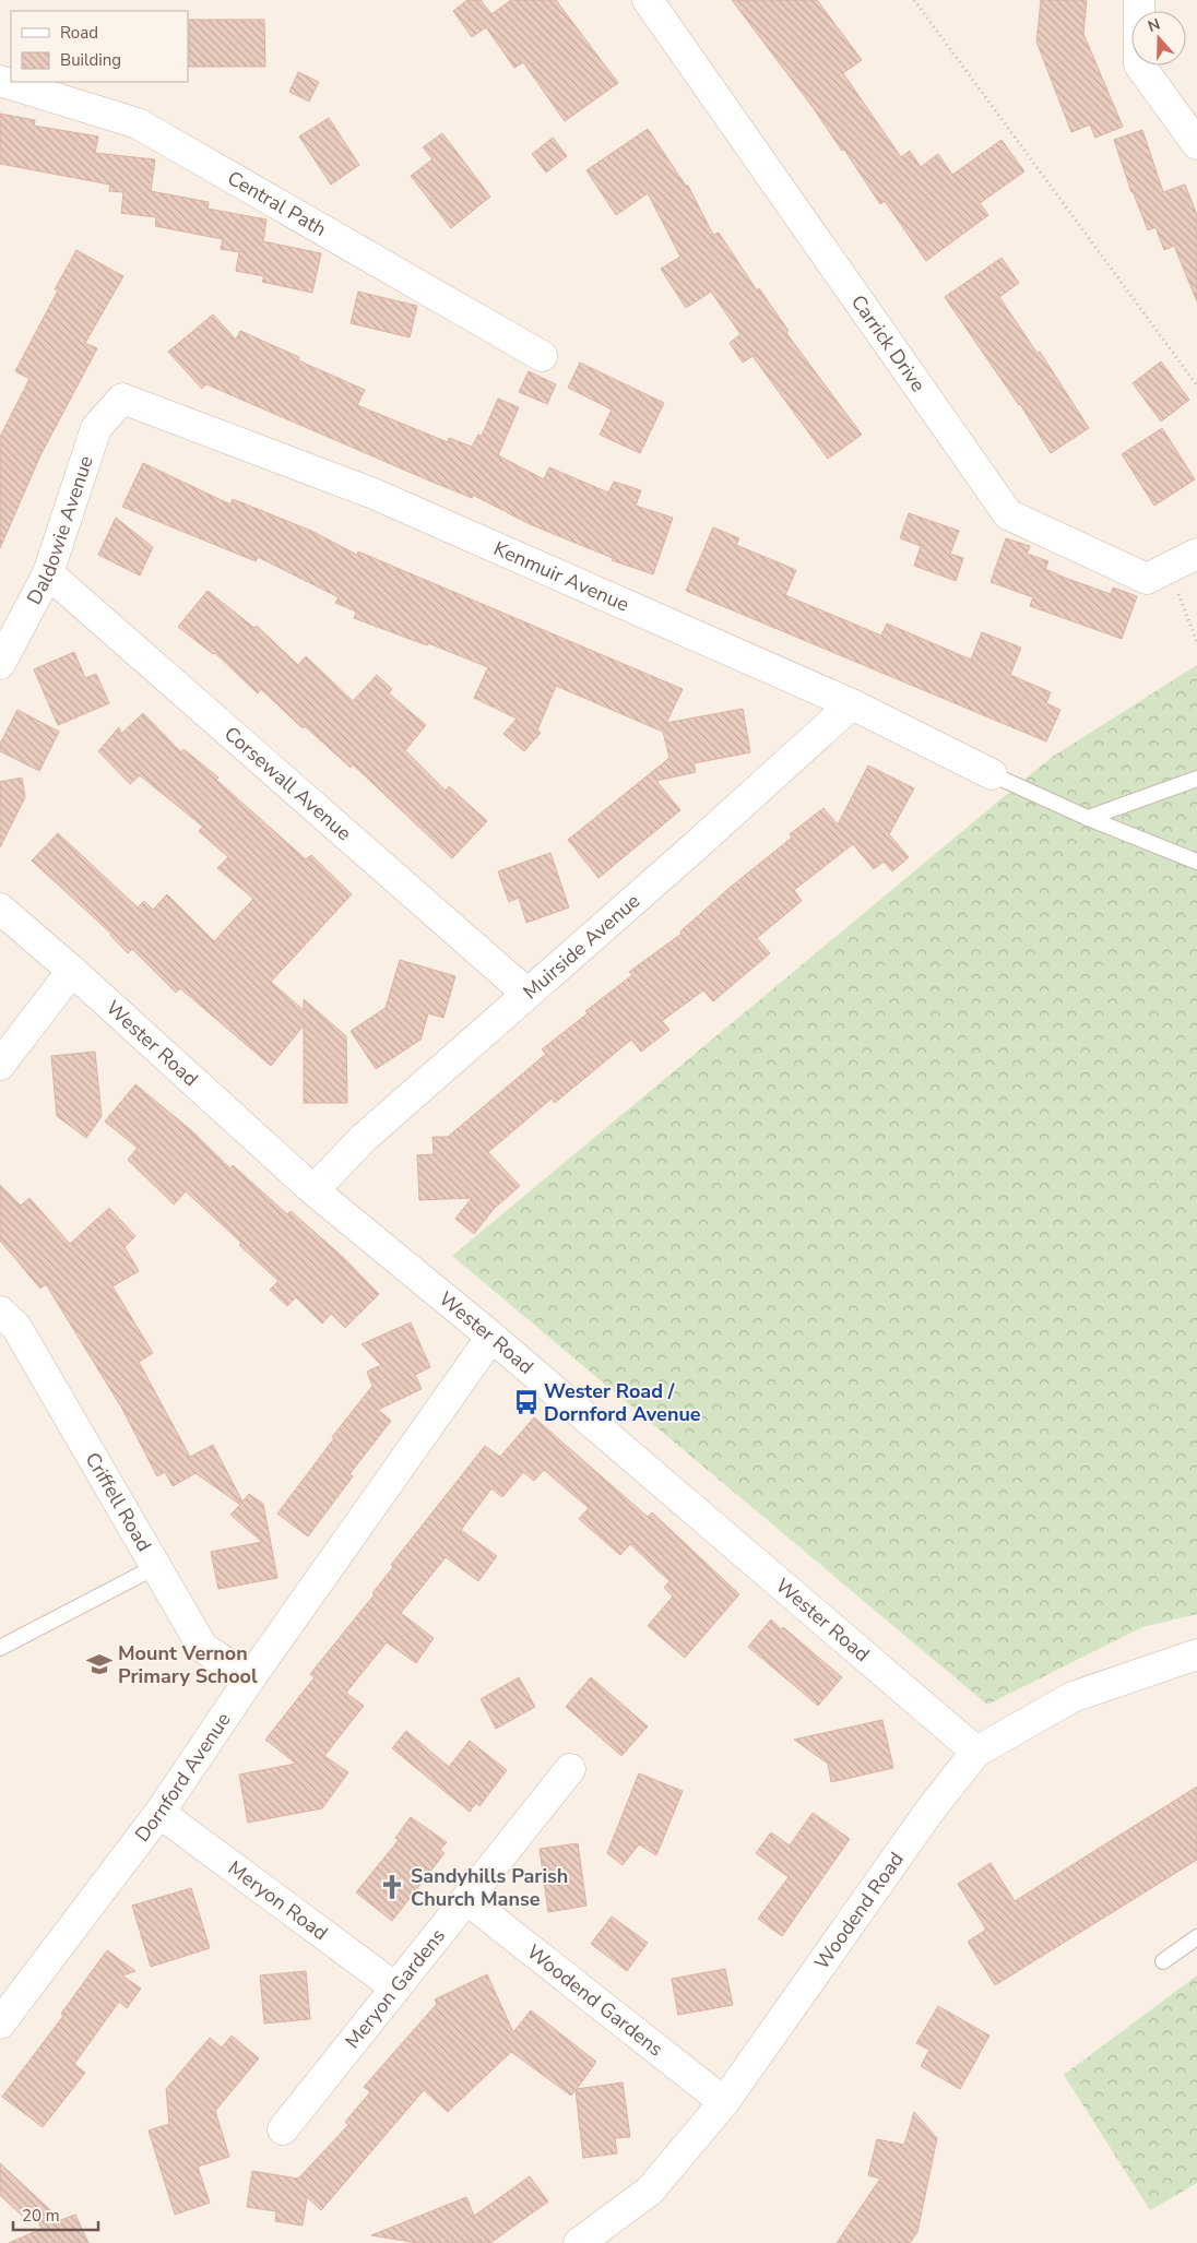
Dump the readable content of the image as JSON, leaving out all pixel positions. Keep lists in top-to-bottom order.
{
  "streets": {
    "street": [
      "Central Path",
      "Carrick Drive",
      "Daldowie Avenue",
      "Kenmuir Avenue",
      "Corsewall Avenue",
      "Muirside Avenue",
      "Wester Road",
      "Criffell Road",
      "Dornford Avenue",
      "Meryon Road",
      "Woodend Road",
      "Meryon Gardens",
      "Woodend Gardens"
    ]
  },
  "crossings": [
    ["Daldowie Avenue", "Kenmuir Avenue"],
    ["Daldowie Avenue", "Corsewall Avenue"],
    ["Kenmuir Avenue", "Muirside Avenue"],
    ["Corsewall Avenue", "Muirside Avenue"],
    ["Muirside Avenue", "Wester Road"],
    ["Wester Road", "Dornford Avenue"],
    ["Wester Road", "Woodend Road"],
    ["Criffell Road", "Dornford Avenue"],
    ["Dornford Avenue", "Meryon Road"],
    ["Meryon Road", "Meryon Gardens"],
    ["Woodend Road", "Woodend Gardens"],
    ["Meryon Gardens", "Woodend Gardens"]
  ],
  "places": {
    "bus stop": ["Wester Road / Dornford Avenue"],
    "school or university": ["Mount Vernon Primary School"],
    "church": ["Sandyhills Parish Church Manse"]
  },
  "legend": ["Road", "Building"],
  "scale_bar": "20 m",
  "north": "top"
}
